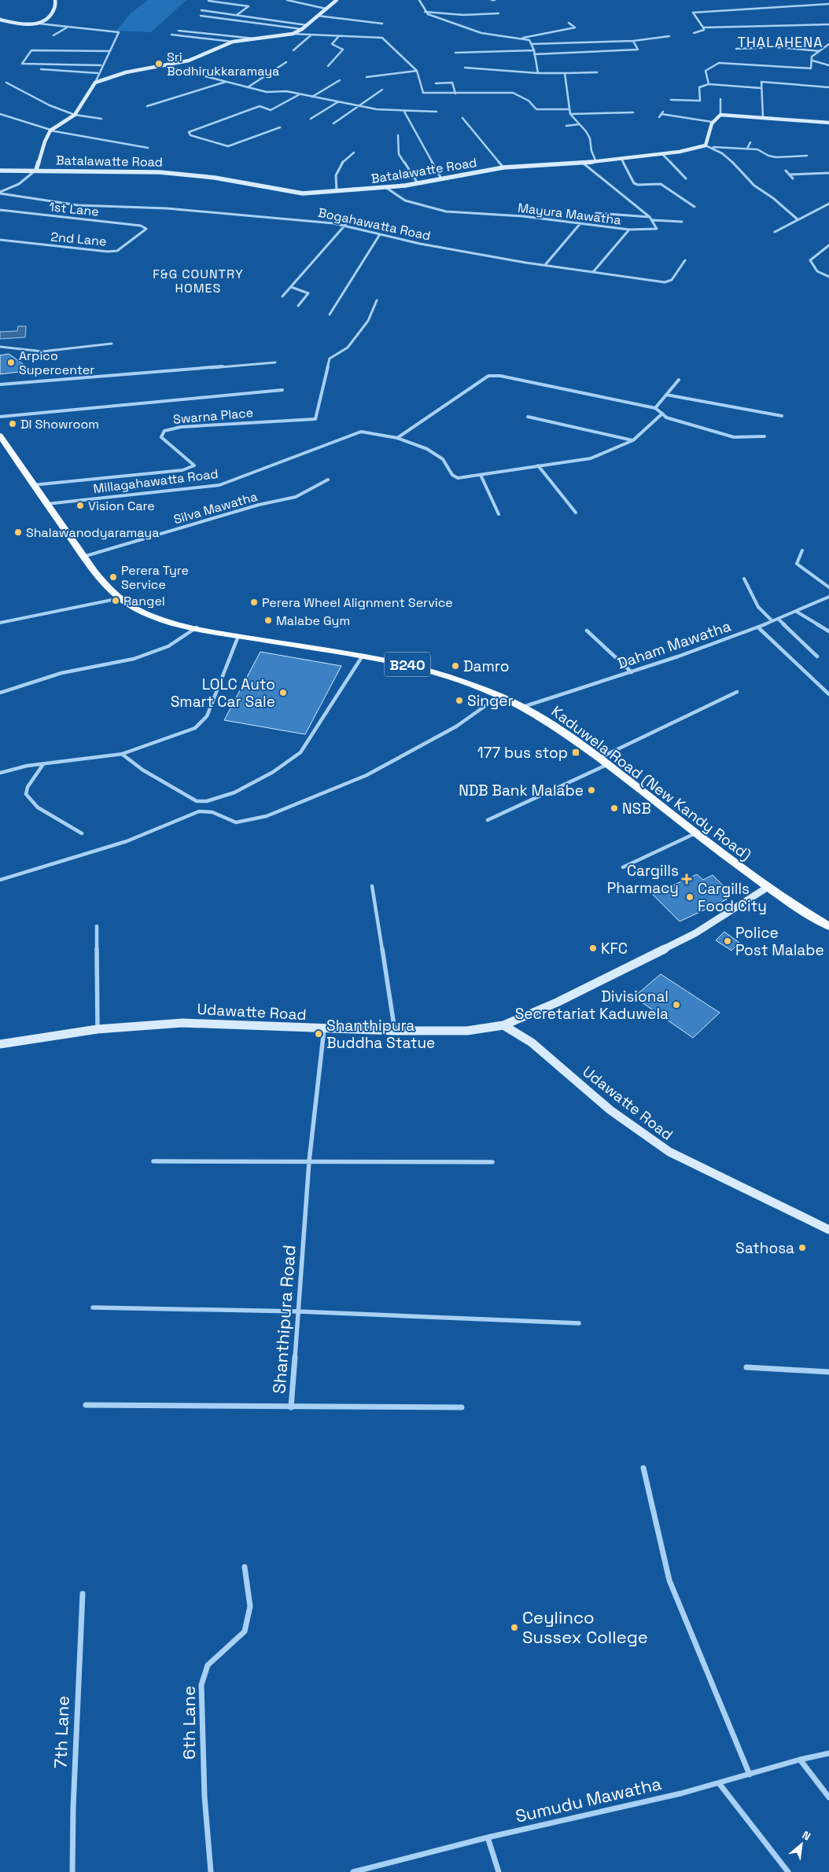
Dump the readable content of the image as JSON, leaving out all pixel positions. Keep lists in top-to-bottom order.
{
  "streets": {
    "main road": ["B240", "Kaduwela Road (New Kandy Road)"],
    "street": [
      "Batalawatte Road",
      "1st Lane",
      "Mayura Mawatha",
      "Bogahawatta Road",
      "2nd Lane",
      "Swarna Place",
      "Millagahawatta Road",
      "Silva Mawatha",
      "Daham Mawatha",
      "Udawatte Road",
      "Shanthipura Road",
      "6th Lane",
      "7th Lane",
      "Sumudu Mawatha"
    ]
  },
  "crossings": [
    ["Batalawatte Road", "Mayura Mawatha"],
    ["1st Lane", "2nd Lane"],
    ["Swarna Place", "Kaduwela Road (New Kandy Road)"],
    ["Millagahawatta Road", "Kaduwela Road (New Kandy Road)"],
    ["Silva Mawatha", "Kaduwela Road (New Kandy Road)"],
    ["Daham Mawatha", "Kaduwela Road (New Kandy Road)"],
    ["Kaduwela Road (New Kandy Road)", "Udawatte Road"],
    ["Udawatte Road", "Shanthipura Road"]
  ],
  "districts": ["THALAHENA", "F&G COUNTRY HOMES"],
  "places": {
    "other": [
      "Sri Bodhirukkaramaya",
      "Arpico Supercenter",
      "DI Showroom",
      "Vision Care",
      "Shalawanodyaramaya",
      "Perera Tyre Service",
      "Rangel",
      "Perera Wheel Alignment Service",
      "Malabe Gym",
      "Damro",
      "LOLC Auto Smart Car Sale",
      "Singer",
      "NDB Bank Malabe",
      "NSB",
      "Cargills Food City",
      "Police Post Malabe",
      "KFC",
      "Divisional Secretariat Kaduwela",
      "Shanthipura Buddha Statue",
      "Sathosa",
      "Ceylinco Sussex College"
    ],
    "transit": ["177 bus stop"],
    "health": ["Cargills Pharmacy"]
  },
  "north": "top right"
}
